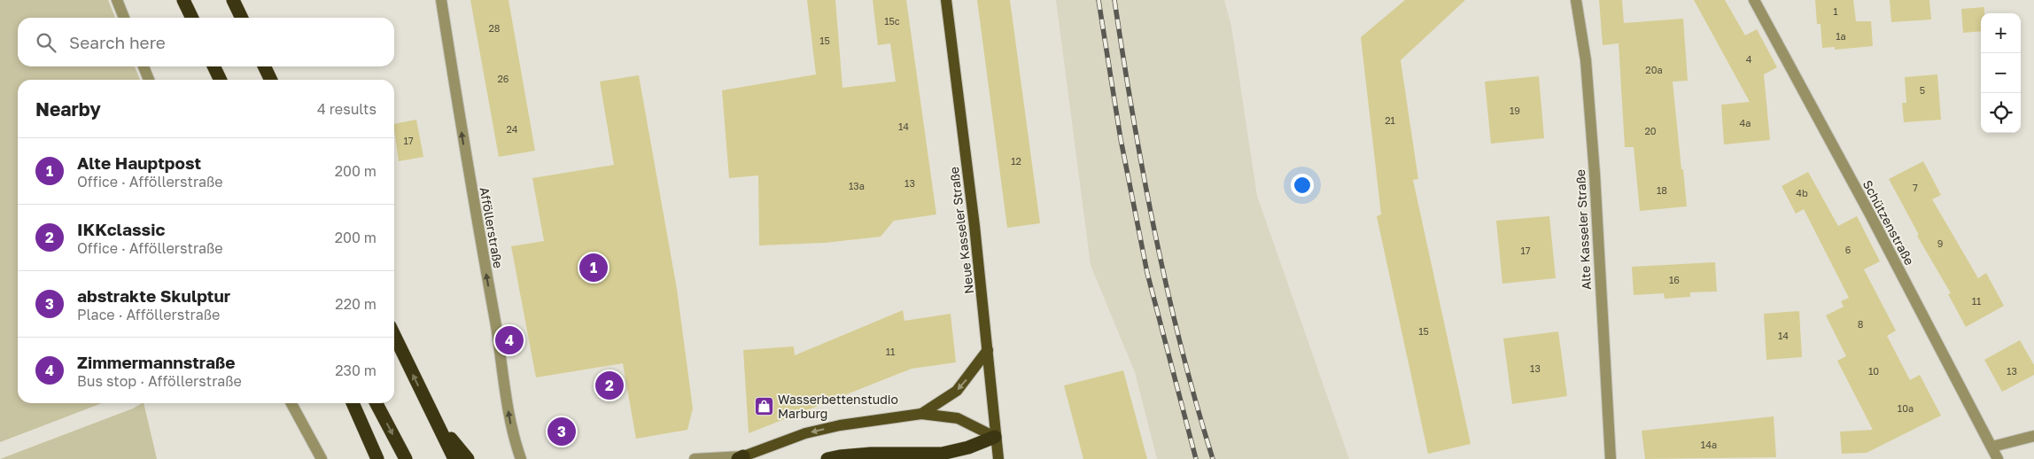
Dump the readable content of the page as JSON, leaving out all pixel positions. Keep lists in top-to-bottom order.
{
  "streets": {
    "main road": ["Neue Kasseler Straße"],
    "street": ["Schützenstraße", "Afföllerstraße", "Alte Kasseler Straße"]
  },
  "one_way": ["Afföllerstraße"],
  "places": {
    "shop": ["Wasserbettenstudio Marburg"]
  },
  "house_numbers": [
    "1",
    "15c",
    "28",
    "1a",
    "15",
    "4",
    "20a",
    "26",
    "5",
    "19",
    "21",
    "4a",
    "14",
    "24",
    "20",
    "17",
    "12",
    "13",
    "13a",
    "7",
    "18",
    "4b",
    "9",
    "6",
    "17",
    "16",
    "11",
    "8",
    "15",
    "14",
    "11",
    "13",
    "10",
    "13",
    "10a",
    "14a"
  ],
  "page": {
    "map_buttons": ["+", "−"],
    "search": "Search here",
    "heading": ["Nearby", "4 results"],
    "list": [
      {
        "mark": "1",
        "name": "Alte Hauptpost",
        "note": "Office · Afföllerstraße",
        "value": "200 m"
      },
      {
        "mark": "2",
        "name": "IKKclassic",
        "note": "Office · Afföllerstraße",
        "value": "200 m"
      },
      {
        "mark": "3",
        "name": "abstrakte Skulptur",
        "note": "Place · Afföllerstraße",
        "value": "220 m"
      },
      {
        "mark": "4",
        "name": "Zimmermannstraße",
        "note": "Bus stop · Afföllerstraße",
        "value": "230 m"
      }
    ],
    "pins": [
      "1",
      "4",
      "2",
      "3"
    ]
  }
}
